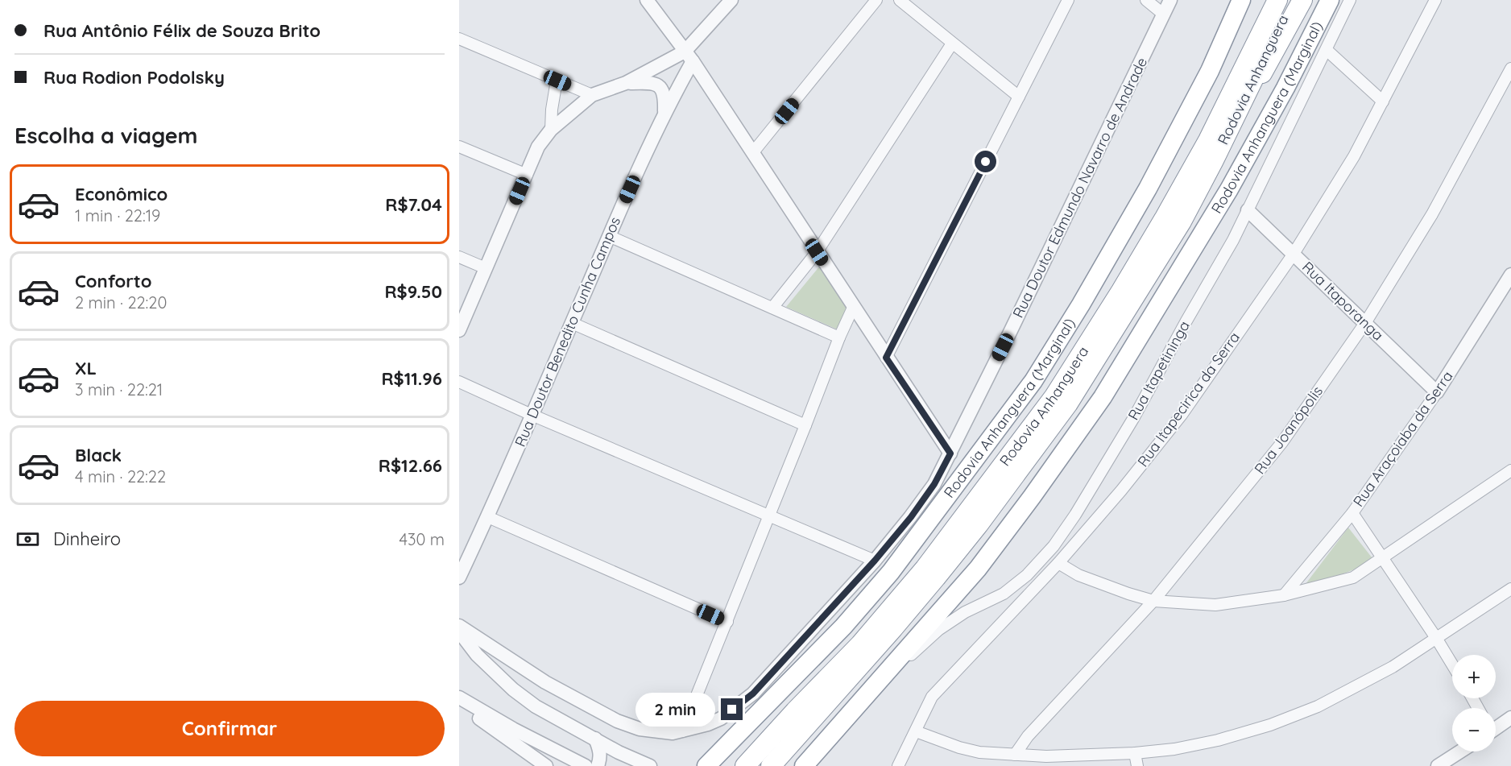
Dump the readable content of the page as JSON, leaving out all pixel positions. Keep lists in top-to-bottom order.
{
  "streets": {
    "highway": ["Rodovia Anhanguera", "Rodovia Anhanguera (Marginal)"],
    "street": [
      "Rua Doutor Edmundo Navarro de Andrade",
      "Rua Itaporanga",
      "Rua Doutor Benedito Cunha Campos",
      "Rua Itapetininga",
      "Rua Itapecirica da Serra",
      "Rua Joanópolis",
      "Rua Araçoiaba da Serra"
    ]
  },
  "crossings": [
    ["Rodovia Anhanguera (Marginal)", "Rua Itapetininga"],
    ["Rua Itaporanga", "Rua Itapetininga"],
    ["Rua Itaporanga", "Rua Itapecirica da Serra"],
    ["Rua Itaporanga", "Rua Joanópolis"],
    ["Rua Itaporanga", "Rua Araçoiaba da Serra"]
  ],
  "page": {
    "banner": ["Rua Antônio Félix de Souza Brito", "Rua Rodion Podolsky"],
    "heading": "Escolha a viagem",
    "list": [
      {
        "name": "Econômico",
        "note": "1 min · 22:19",
        "value": "R$7.04"
      },
      {
        "name": "Conforto",
        "note": "2 min · 22:20",
        "value": "R$9.50"
      },
      {
        "name": "XL",
        "note": "3 min · 22:21",
        "value": "R$11.96"
      },
      {
        "name": "Black",
        "note": "4 min · 22:22",
        "value": "R$12.66"
      }
    ],
    "pay": ["Dinheiro", "430 m"],
    "map_buttons": ["+", "−"],
    "buttons": "Confirmar",
    "bubble": "2 min"
  }
}
